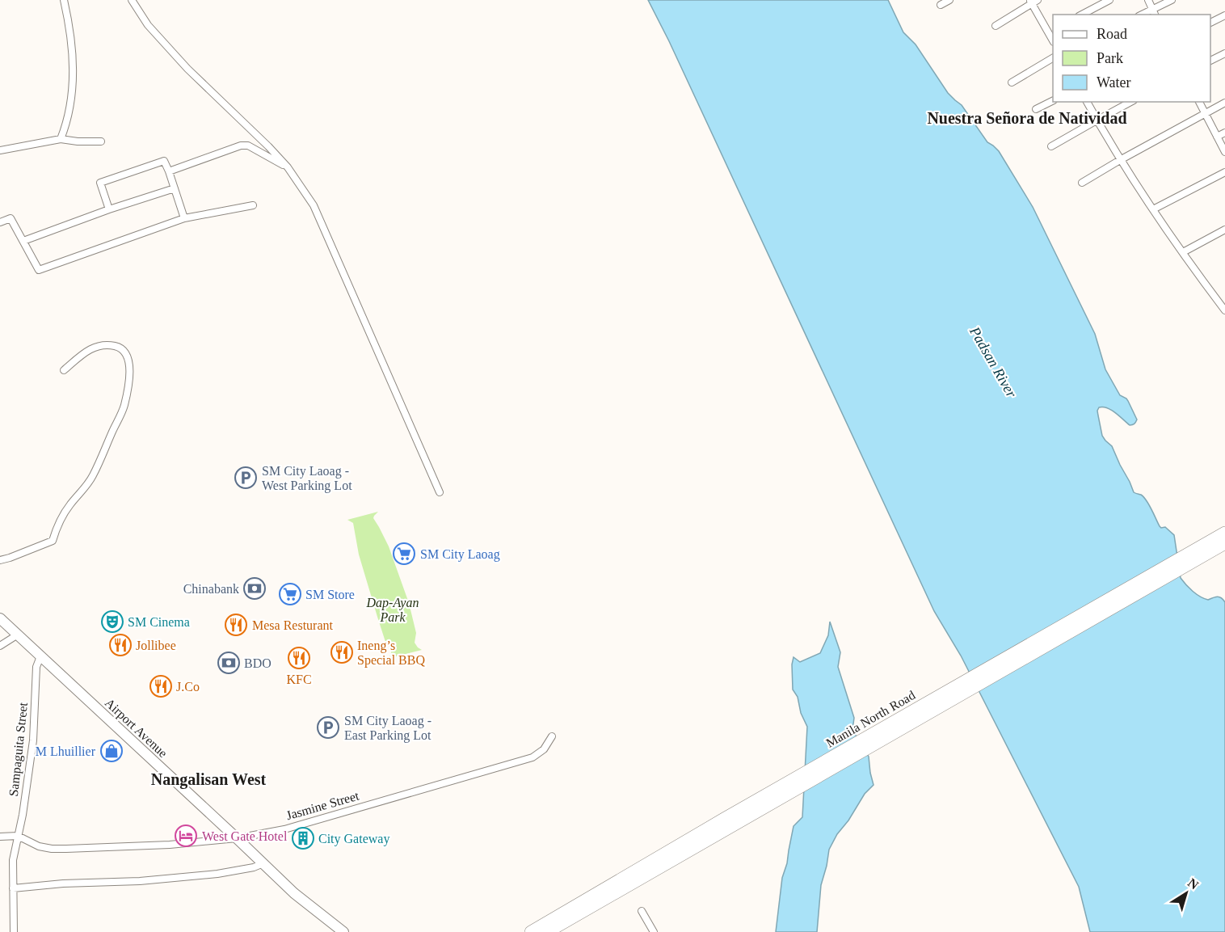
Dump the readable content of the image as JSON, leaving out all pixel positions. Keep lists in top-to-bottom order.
{
  "streets": {
    "highway": ["Manila North Road"],
    "main road": ["Airport Avenue"],
    "street": ["Sampaguita Street", "Jasmine Street"]
  },
  "crossings": [
    ["Airport Avenue", "Sampaguita Street"],
    ["Airport Avenue", "Jasmine Street"],
    ["Sampaguita Street", "Jasmine Street"]
  ],
  "districts": ["Nuestra Señora de Natividad", "Nangalisan West"],
  "water": ["Padsan River"],
  "parks": ["Dap-Ayan Park"],
  "places": {
    "parking": ["SM City Laoag - West Parking Lot", "SM City Laoag - East Parking Lot"],
    "supermarket": ["SM City Laoag", "SM Store"],
    "bank": ["Chinabank", "BDO"],
    "theatre": ["SM Cinema"],
    "restaurant": [
      "Mesa Resturant",
      "Jollibee",
      "Ineng’s Special BBQ",
      "KFC",
      "J.Co"
    ],
    "shop": ["M Lhuillier"],
    "hotel": ["West Gate Hotel"],
    "building": ["City Gateway"]
  },
  "legend": ["Road", "Park", "Water"],
  "north": "top right"
}
